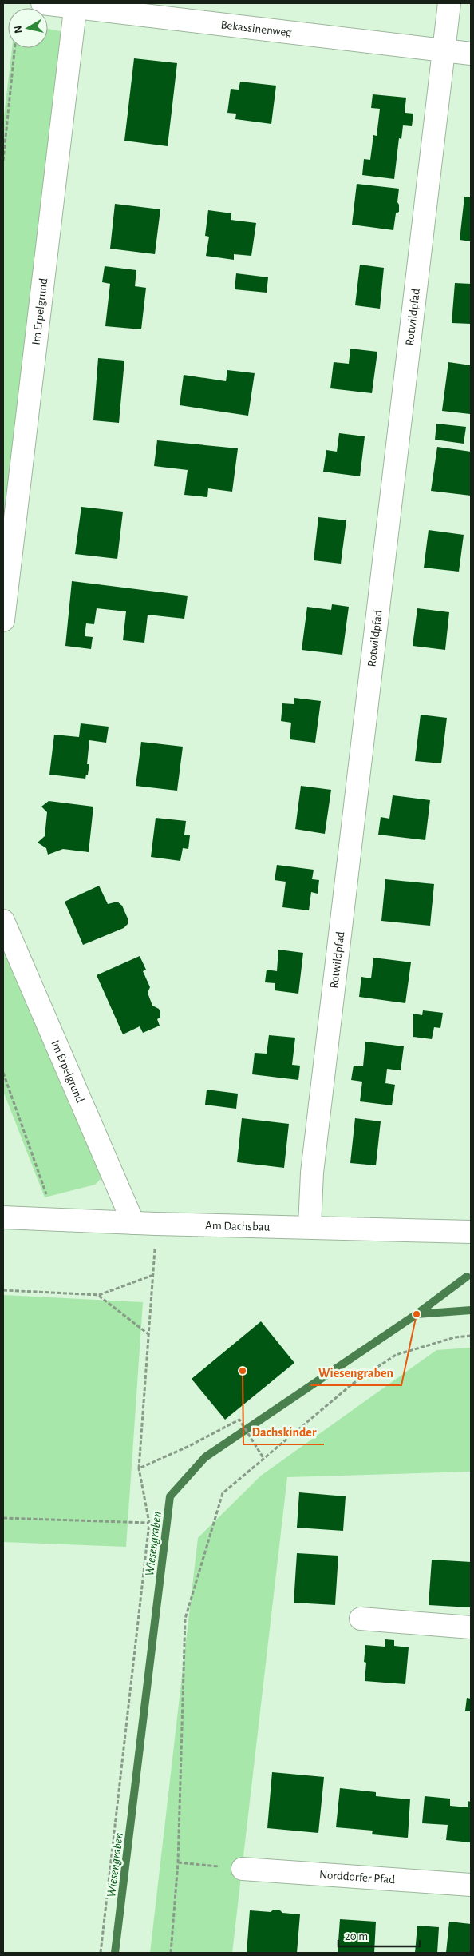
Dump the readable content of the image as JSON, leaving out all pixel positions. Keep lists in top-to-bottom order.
{
  "streets": {
    "street": [
      "Bekassinenweg",
      "Im Erpelgrund",
      "Rotwildpfad",
      "Am Dachsbau",
      "Norddorfer Pfad"
    ]
  },
  "crossings": [
    ["Bekassinenweg", "Im Erpelgrund"],
    ["Bekassinenweg", "Rotwildpfad"],
    ["Im Erpelgrund", "Am Dachsbau"],
    ["Rotwildpfad", "Am Dachsbau"]
  ],
  "water": ["Wiesengraben"],
  "places": ["Wiesengraben", "Dachskinder"],
  "scale_bar": "20 m",
  "north": "left"
}
